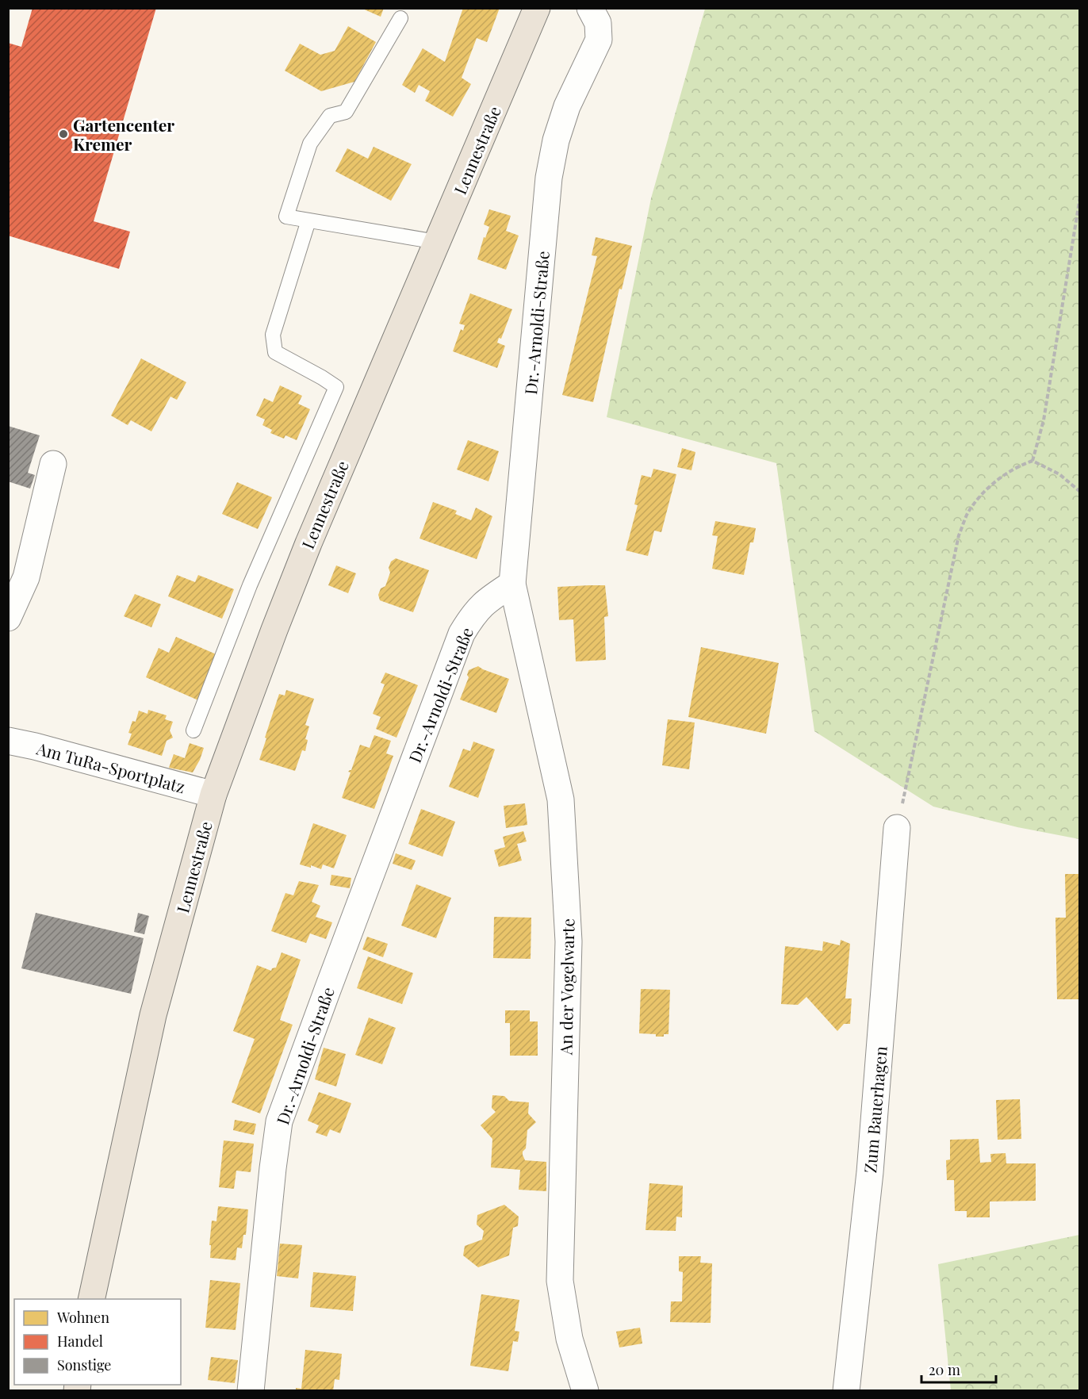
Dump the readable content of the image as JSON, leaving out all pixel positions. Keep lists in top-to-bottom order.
{
  "streets": {
    "main road": ["Lennestraße"],
    "street": [
      "Dr.-Arnoldi-Straße",
      "Am TuRa-Sportplatz",
      "An der Vogelwarte",
      "Zum Bauerhagen"
    ]
  },
  "crossings": [
    ["Lennestraße", "Am TuRa-Sportplatz"],
    ["Dr.-Arnoldi-Straße", "An der Vogelwarte"]
  ],
  "places": ["Gartencenter Kremer"],
  "legend": ["Wohnen", "Handel", "Sonstige"],
  "scale_bar": "20 m"
}
